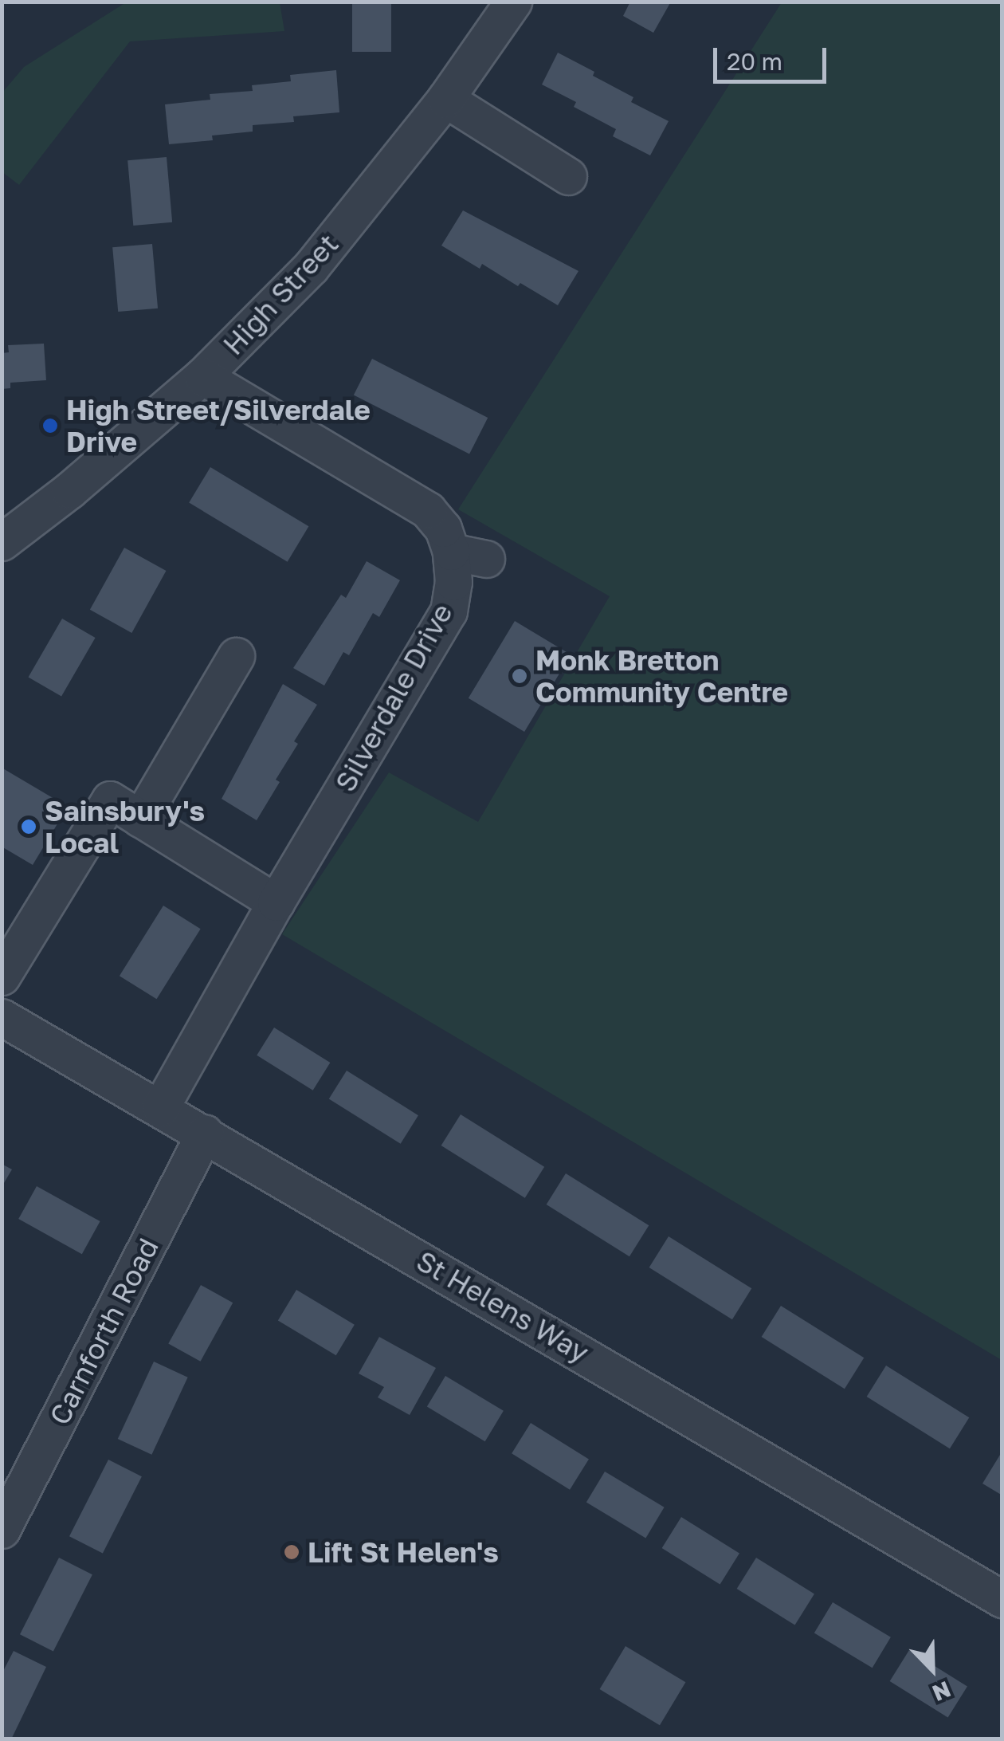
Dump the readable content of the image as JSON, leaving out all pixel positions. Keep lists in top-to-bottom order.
{
  "streets": {
    "street": [
      "High Street",
      "Silverdale Drive",
      "St Helens Way",
      "Carnforth Road"
    ]
  },
  "crossings": [
    ["High Street", "Silverdale Drive"],
    ["Silverdale Drive", "St Helens Way"],
    ["St Helens Way", "Carnforth Road"]
  ],
  "places": [
    "High Street/Silverdale Drive",
    "Monk Bretton Community Centre",
    "Sainsbury's Local",
    "Lift St Helen's"
  ],
  "scale_bar": "20 m",
  "north": "bottom right"
}
